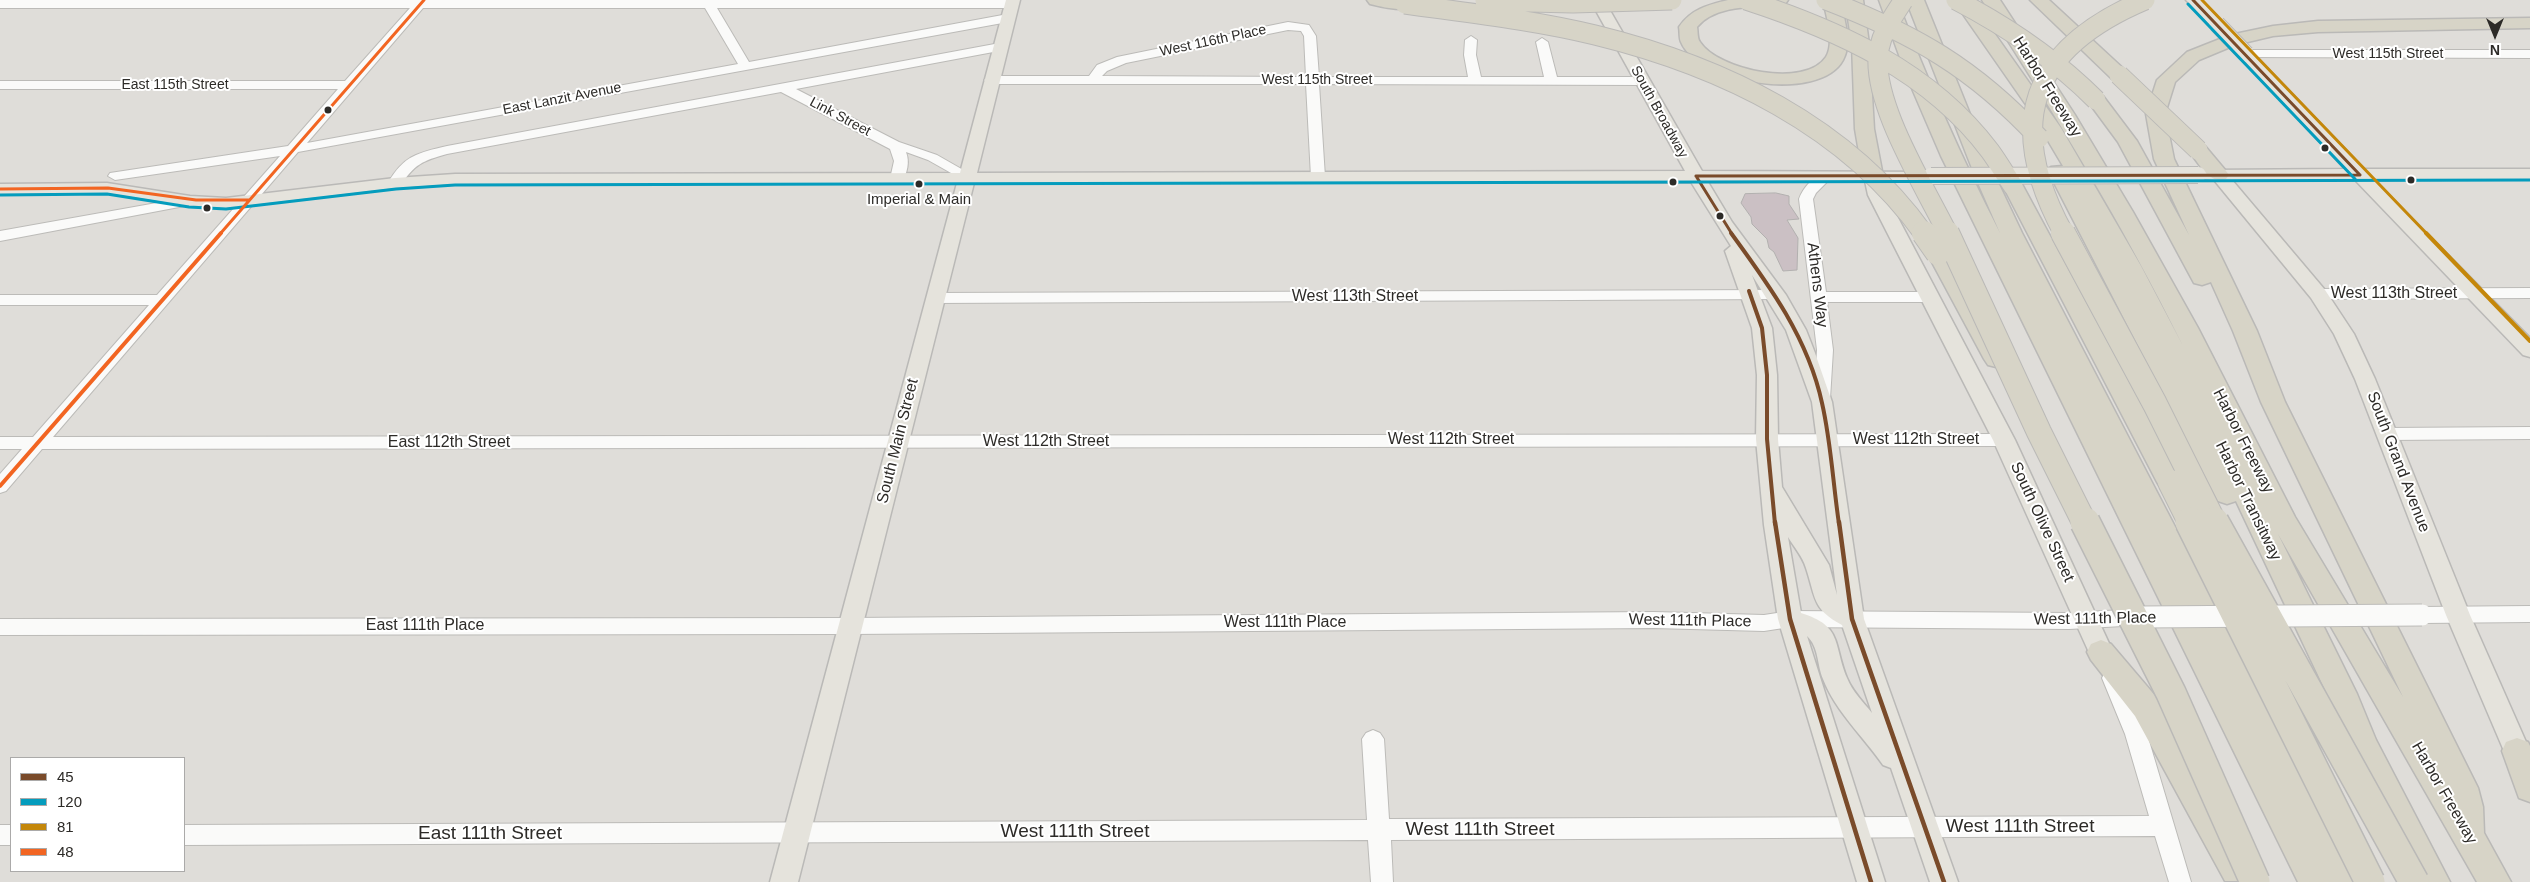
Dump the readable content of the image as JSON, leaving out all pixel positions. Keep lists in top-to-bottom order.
{
  "streets": {
    "highway": ["Harbor Freeway", "Harbor Transitway"],
    "main road": [
      "South Broadway",
      "South Main Street",
      "South Grand Avenue",
      "South Olive Street"
    ],
    "street": [
      "West 116th Place",
      "West 115th Street",
      "East 115th Street",
      "East Lanzit Avenue",
      "Link Street",
      "Athens Way",
      "West 113th Street",
      "West 112th Street",
      "East 112th Street",
      "West 111th Place",
      "East 111th Place",
      "West 111th Street",
      "East 111th Street"
    ]
  },
  "crossings": [
    ["West 116th Place", "West 115th Street"],
    ["West 115th Street", "South Broadway"],
    ["West 115th Street", "South Main Street"],
    ["East Lanzit Avenue", "Link Street"],
    ["East Lanzit Avenue", "South Main Street"],
    ["South Broadway", "Athens Way"],
    ["South Broadway", "West 113th Street"],
    ["South Broadway", "West 112th Street"],
    ["South Broadway", "West 111th Place"],
    ["South Broadway", "West 111th Street"],
    ["Link Street", "South Main Street"],
    ["West 113th Street", "South Main Street"],
    ["West 113th Street", "South Grand Avenue"],
    ["West 112th Street", "South Main Street"],
    ["West 112th Street", "East 112th Street"],
    ["West 112th Street", "South Olive Street"],
    ["South Main Street", "East 112th Street"],
    ["South Main Street", "West 111th Place"],
    ["South Main Street", "East 111th Place"],
    ["South Main Street", "West 111th Street"],
    ["South Main Street", "East 111th Street"],
    ["South Grand Avenue", "West 111th Place"],
    ["South Olive Street", "West 111th Place"],
    ["South Olive Street", "West 111th Street"],
    ["West 111th Place", "East 111th Place"],
    ["West 111th Street", "East 111th Street"]
  ],
  "places": ["Imperial & Main"],
  "lines": [
    "transit line 45",
    "transit line 81",
    "transit line 48",
    "transit line 120"
  ],
  "legend": [
    "45",
    "120",
    "81",
    "48"
  ],
  "north": "bottom"
}
